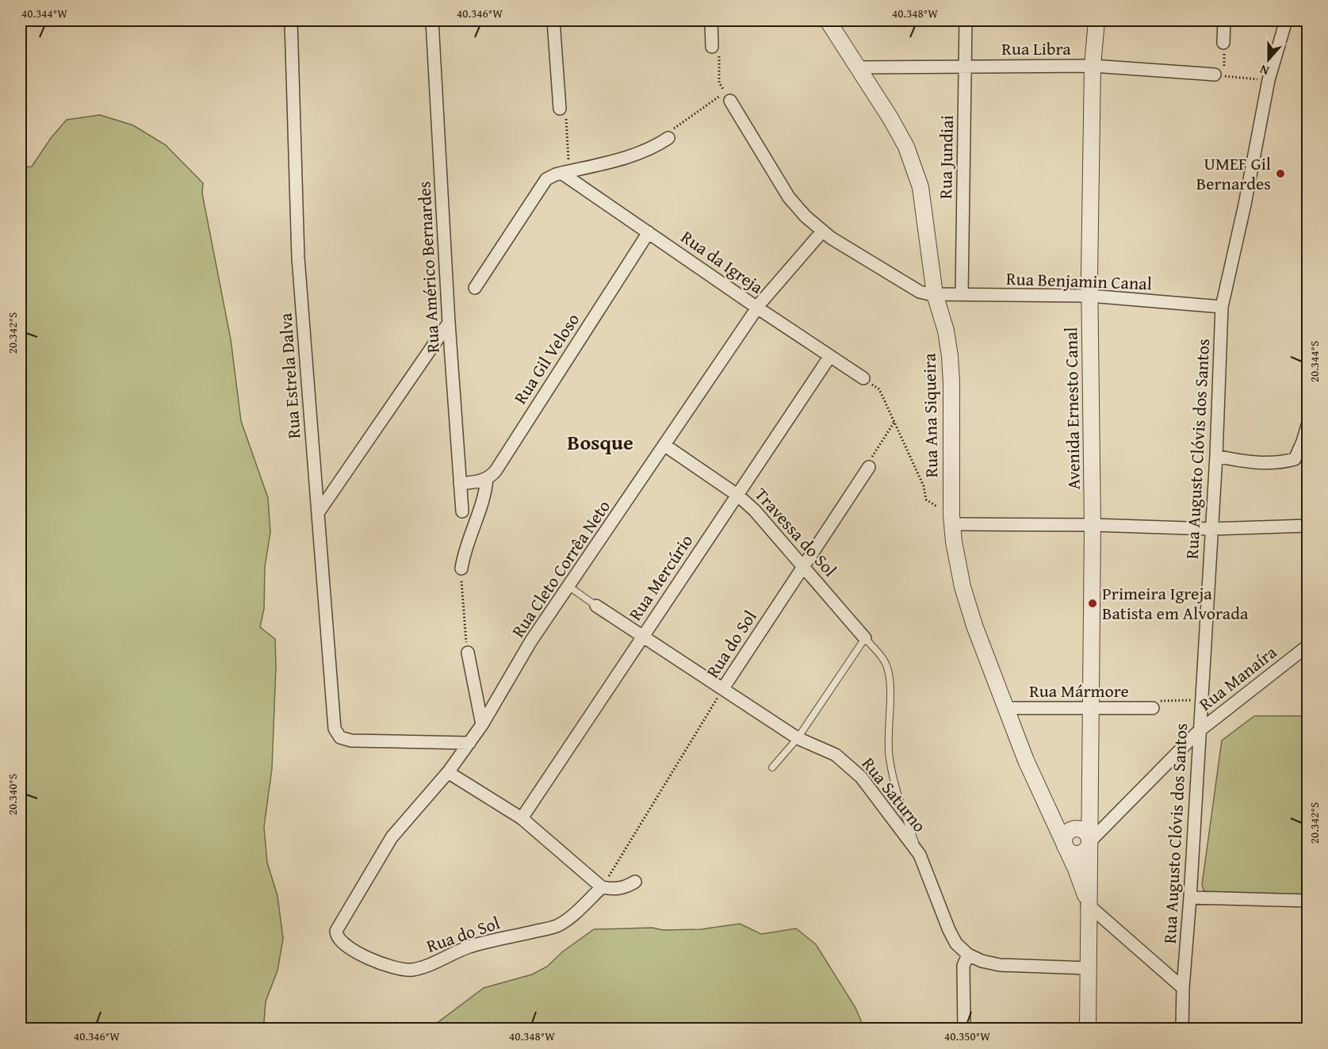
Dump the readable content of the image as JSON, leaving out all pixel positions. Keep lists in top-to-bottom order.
{
  "streets": {
    "street": [
      "Rua Libra",
      "Rua Jundiai",
      "Rua da Igreja",
      "Rua Américo Bernardes",
      "Rua Benjamin Canal",
      "Rua Gil Veloso",
      "Rua Estrela Dalva",
      "Avenida Ernesto Canal",
      "Rua Ana Siqueira",
      "Rua Augusto Clóvis dos Santos",
      "Travessa do Sol",
      "Rua Cleto Corrêa Neto",
      "Rua Mercúrio",
      "Rua do Sol",
      "Rua Manaíra",
      "Rua Mármore",
      "Rua Saturno"
    ]
  },
  "crossings": [
    ["Rua Libra", "Rua Jundiai"],
    ["Rua Libra", "Avenida Ernesto Canal"],
    ["Rua Libra", "Rua Ana Siqueira"],
    ["Rua Jundiai", "Rua Benjamin Canal"],
    ["Rua da Igreja", "Rua Gil Veloso"],
    ["Rua da Igreja", "Rua Cleto Corrêa Neto"],
    ["Rua da Igreja", "Rua Mercúrio"],
    ["Rua Benjamin Canal", "Avenida Ernesto Canal"],
    ["Rua Benjamin Canal", "Rua Ana Siqueira"],
    ["Rua Benjamin Canal", "Rua Augusto Clóvis dos Santos"],
    ["Rua Benjamin Canal", "Rua Cleto Corrêa Neto"],
    ["Rua Estrela Dalva", "Rua Cleto Corrêa Neto"],
    ["Avenida Ernesto Canal", "Rua Ana Siqueira"],
    ["Avenida Ernesto Canal", "Rua Manaíra"],
    ["Avenida Ernesto Canal", "Rua Mármore"],
    ["Avenida Ernesto Canal", "Rua Saturno"],
    ["Rua Ana Siqueira", "Rua Manaíra"],
    ["Rua Ana Siqueira", "Rua Mármore"],
    ["Rua Augusto Clóvis dos Santos", "Rua Manaíra"],
    ["Travessa do Sol", "Rua Cleto Corrêa Neto"],
    ["Travessa do Sol", "Rua Mercúrio"],
    ["Travessa do Sol", "Rua do Sol"],
    ["Travessa do Sol", "Rua Saturno"],
    ["Rua Cleto Corrêa Neto", "Rua do Sol"],
    ["Rua Cleto Corrêa Neto", "Rua Saturno"],
    ["Rua Mercúrio", "Rua Saturno"],
    ["Rua do Sol", "Rua Saturno"]
  ],
  "districts": ["Bosque"],
  "places": ["UMEF Gil Bernardes", "Primeira Igreja Batista em Alvorada"],
  "north": "bottom",
  "coordinates": [
    "40.344°W",
    "40.346°W",
    "40.348°W",
    "20.342°S",
    "20.344°S",
    "20.340°S",
    "40.350°W"
  ]
}
